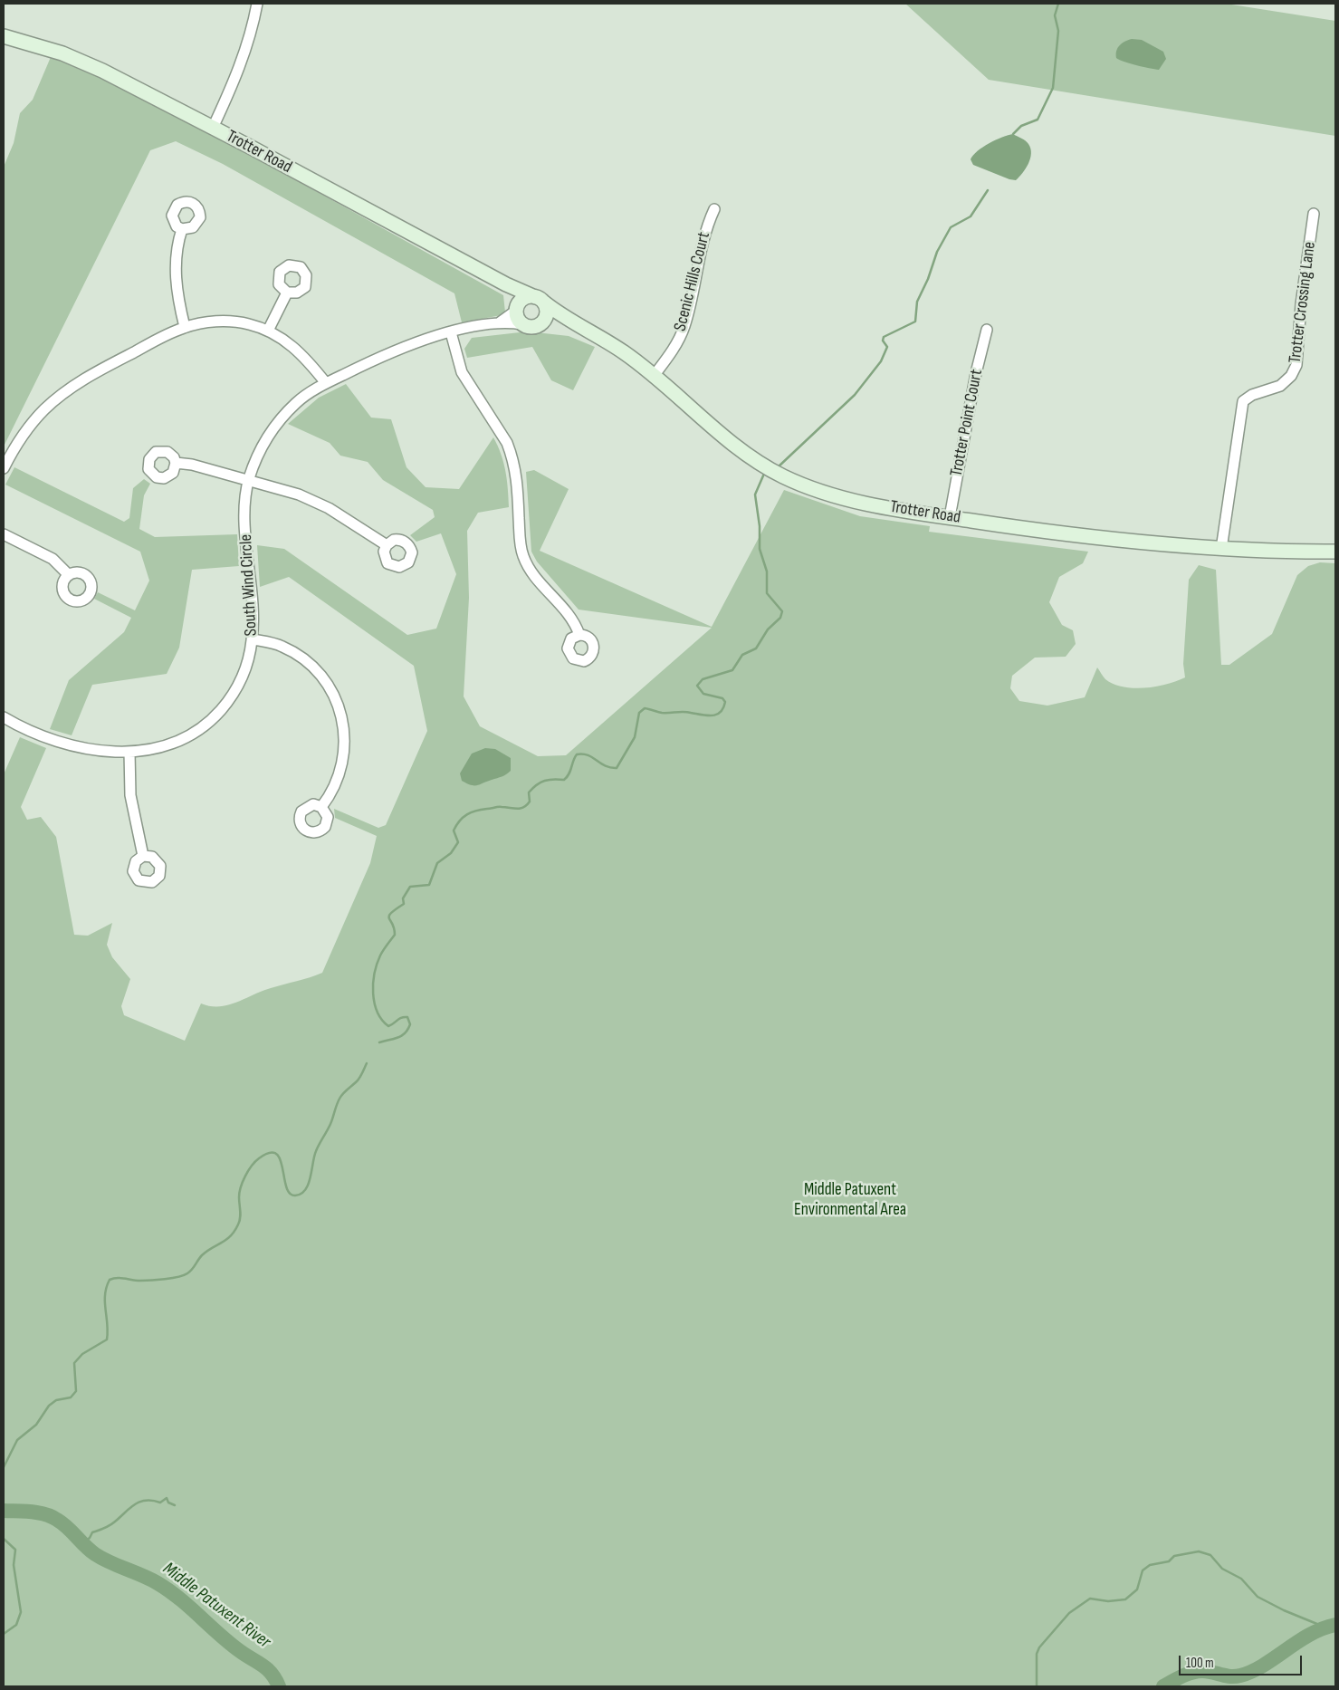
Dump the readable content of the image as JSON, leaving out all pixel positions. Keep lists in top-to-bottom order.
{
  "streets": {
    "street": [
      "Trotter Road",
      "Scenic Hills Court",
      "Trotter Crossing Lane",
      "Trotter Point Court",
      "South Wind Circle"
    ]
  },
  "crossings": [
    ["Trotter Road", "Scenic Hills Court"],
    ["Trotter Road", "Trotter Crossing Lane"],
    ["Trotter Road", "Trotter Point Court"],
    ["Trotter Road", "South Wind Circle"]
  ],
  "water": ["Middle Patuxent River"],
  "parks": ["Middle Patuxent Environmental Area"],
  "scale_bar": "100 m"
}
